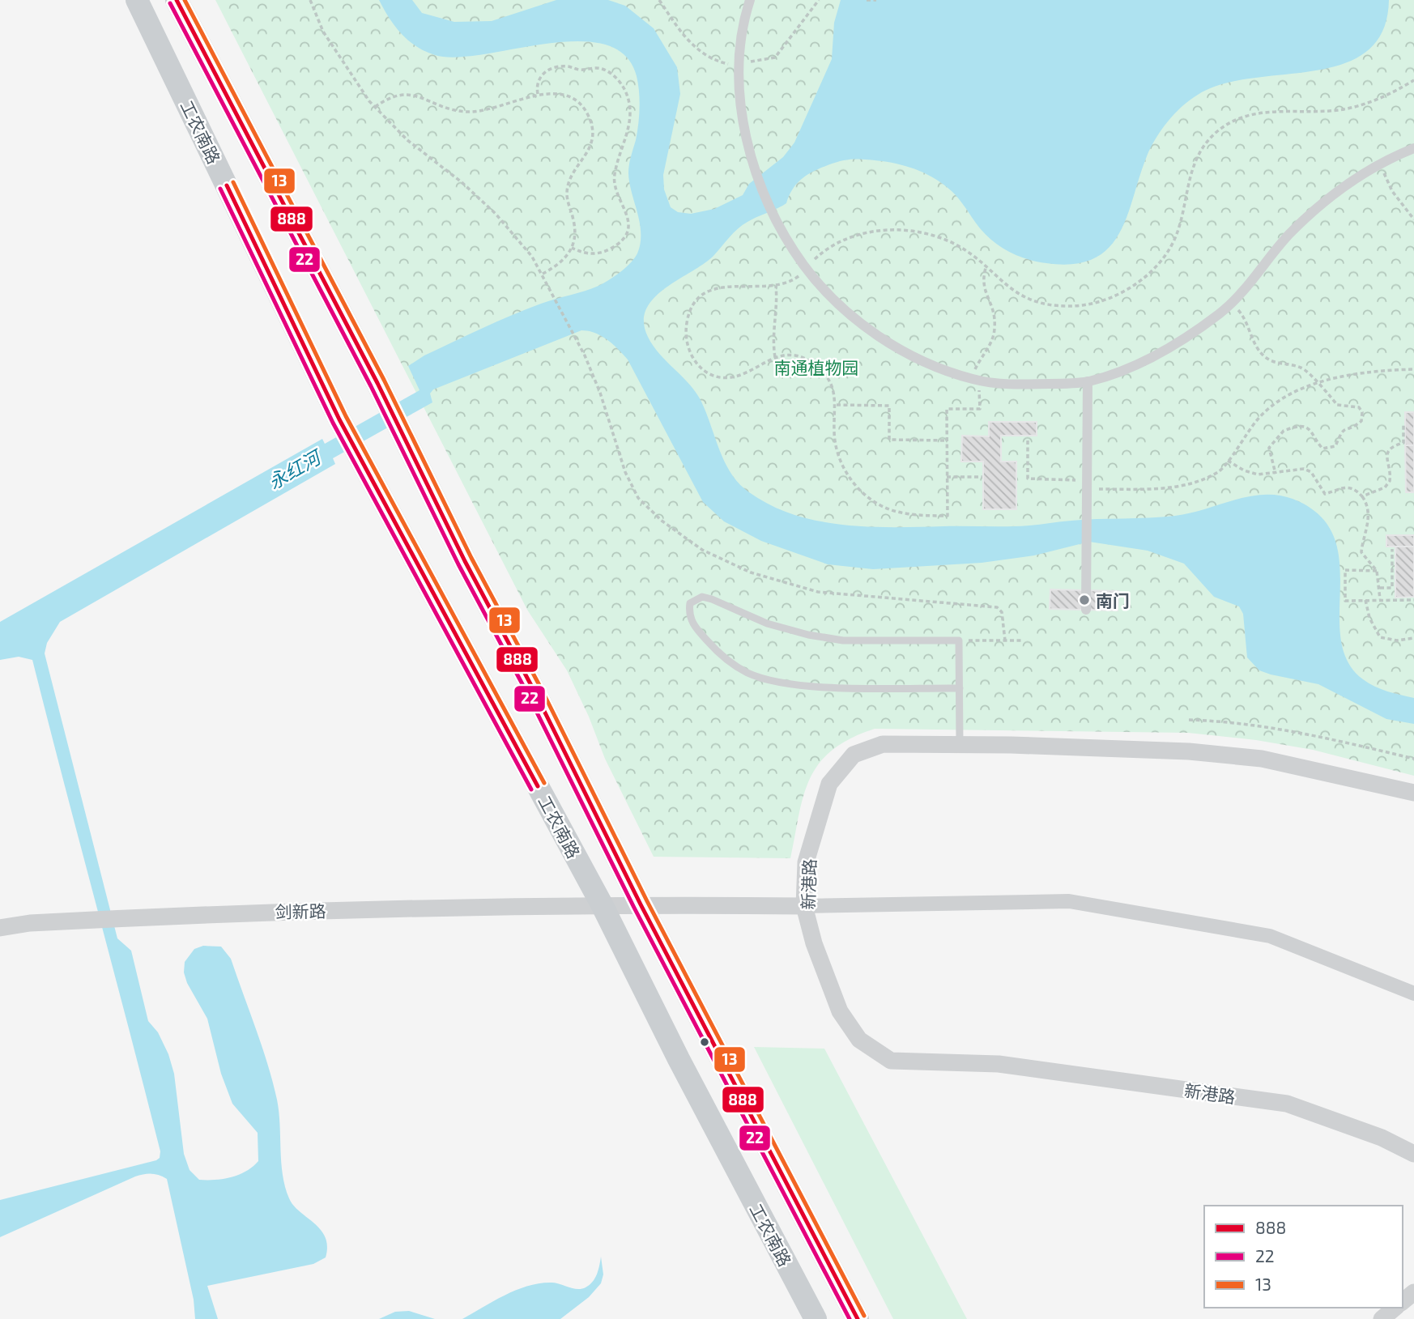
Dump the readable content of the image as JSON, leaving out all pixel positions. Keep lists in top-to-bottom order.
{
  "streets": {
    "main road": ["工农南路"],
    "street": ["新港路", "剑新路"]
  },
  "crossings": [
    ["工农南路", "剑新路"],
    ["新港路", "剑新路"]
  ],
  "water": ["永红河"],
  "parks": ["南通植物园"],
  "places": ["南门"],
  "lines": ["transit line 888", "transit line 13", "transit line 22"],
  "legend": ["888", "22", "13"]
}
